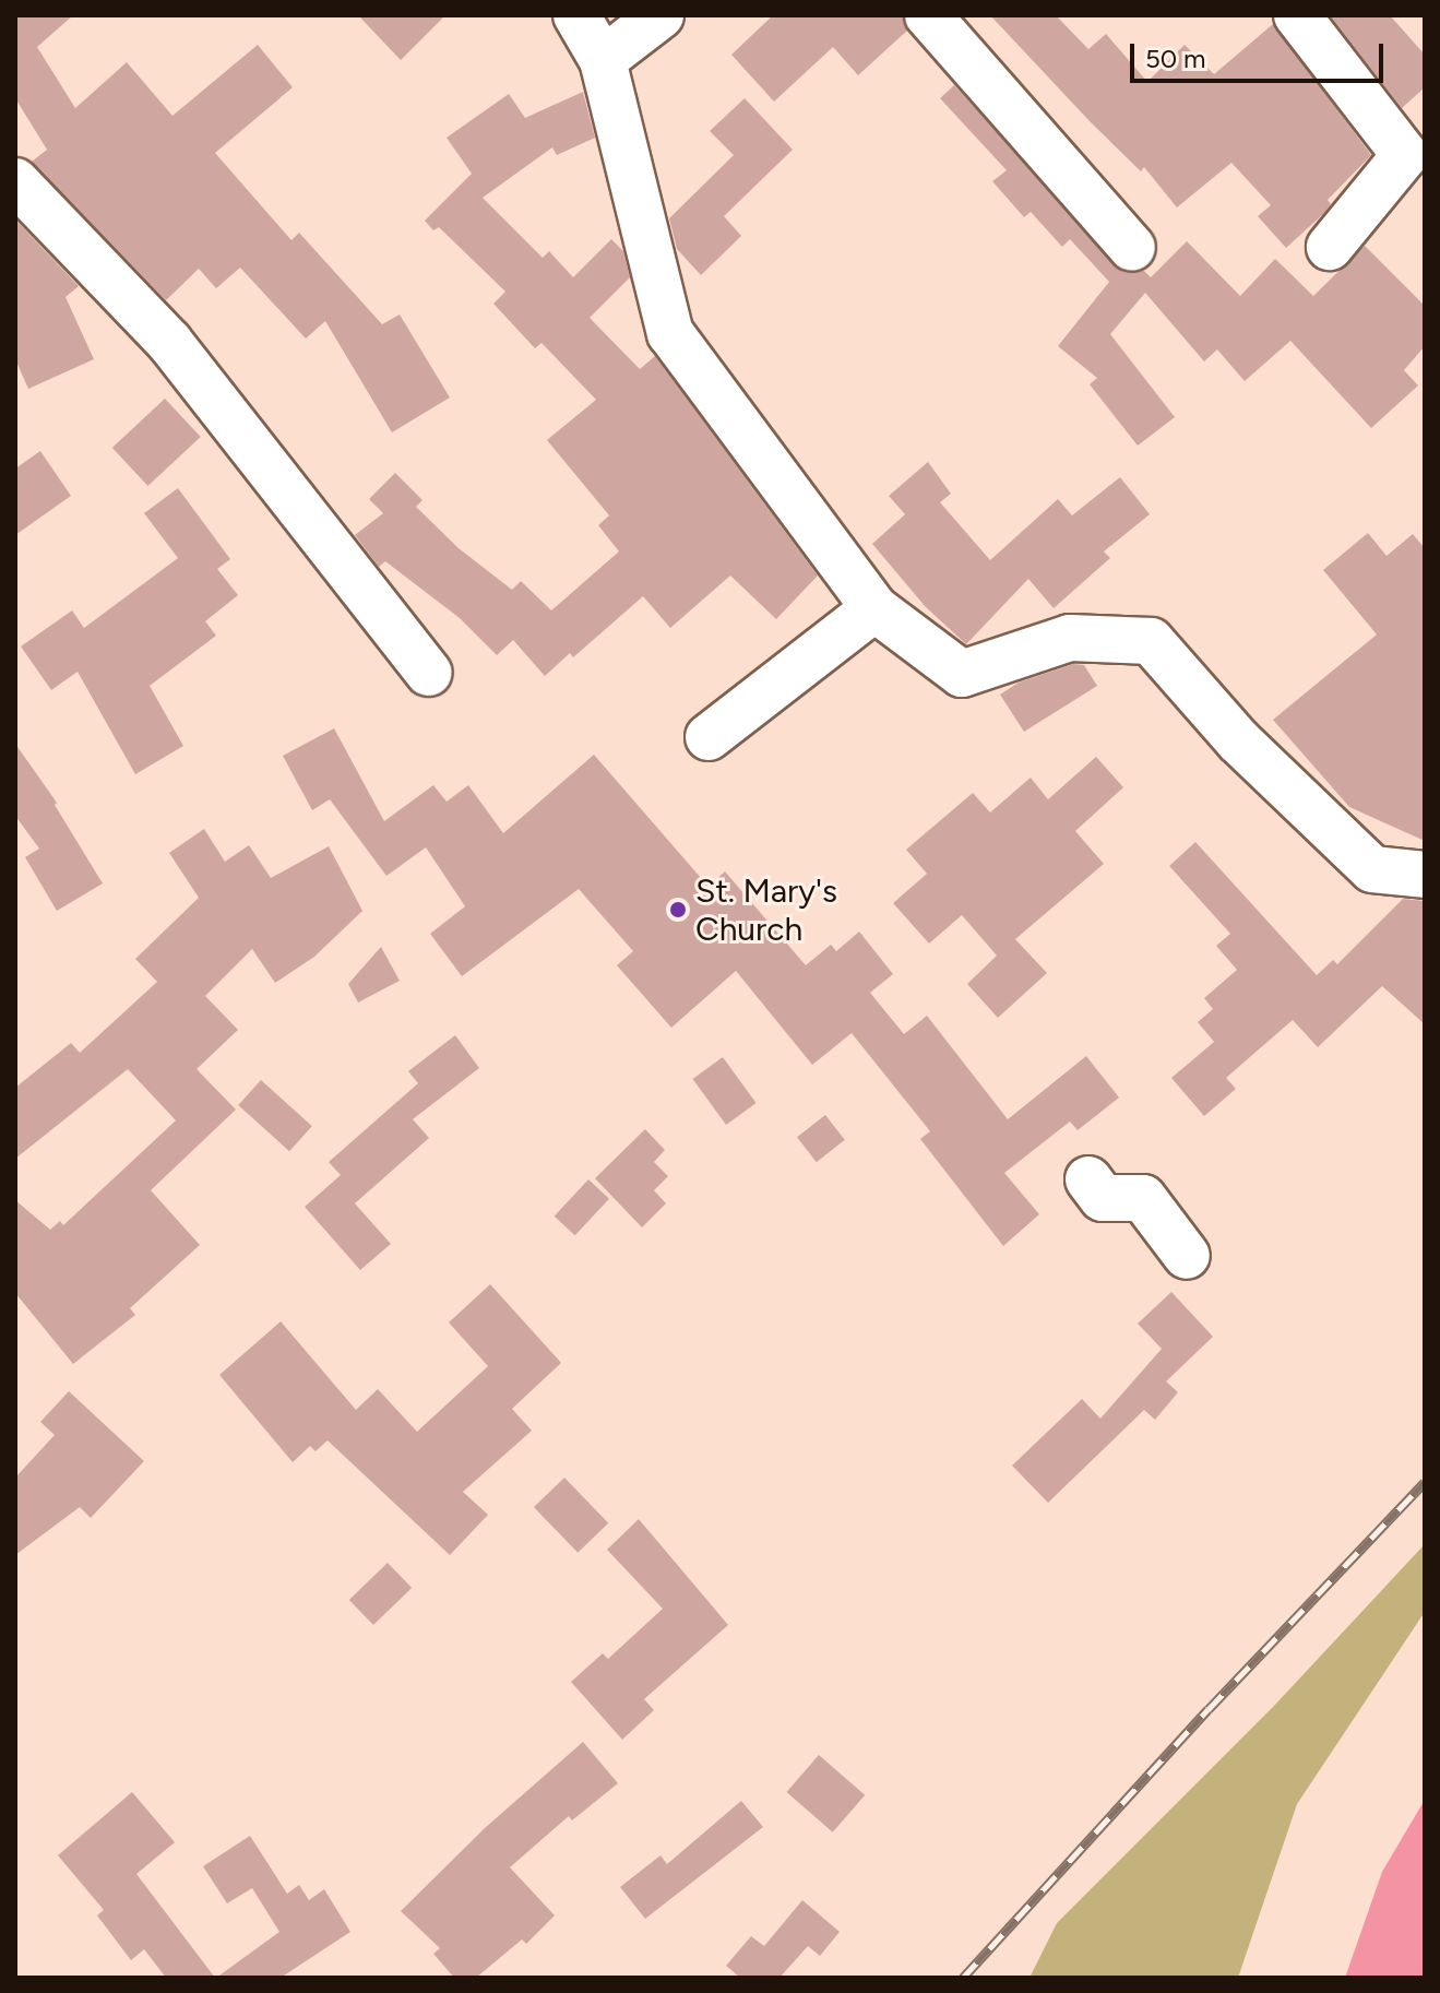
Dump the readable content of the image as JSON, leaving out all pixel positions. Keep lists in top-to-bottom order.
{
  "places": ["St. Mary's Church"],
  "scale_bar": "50 m"
}
